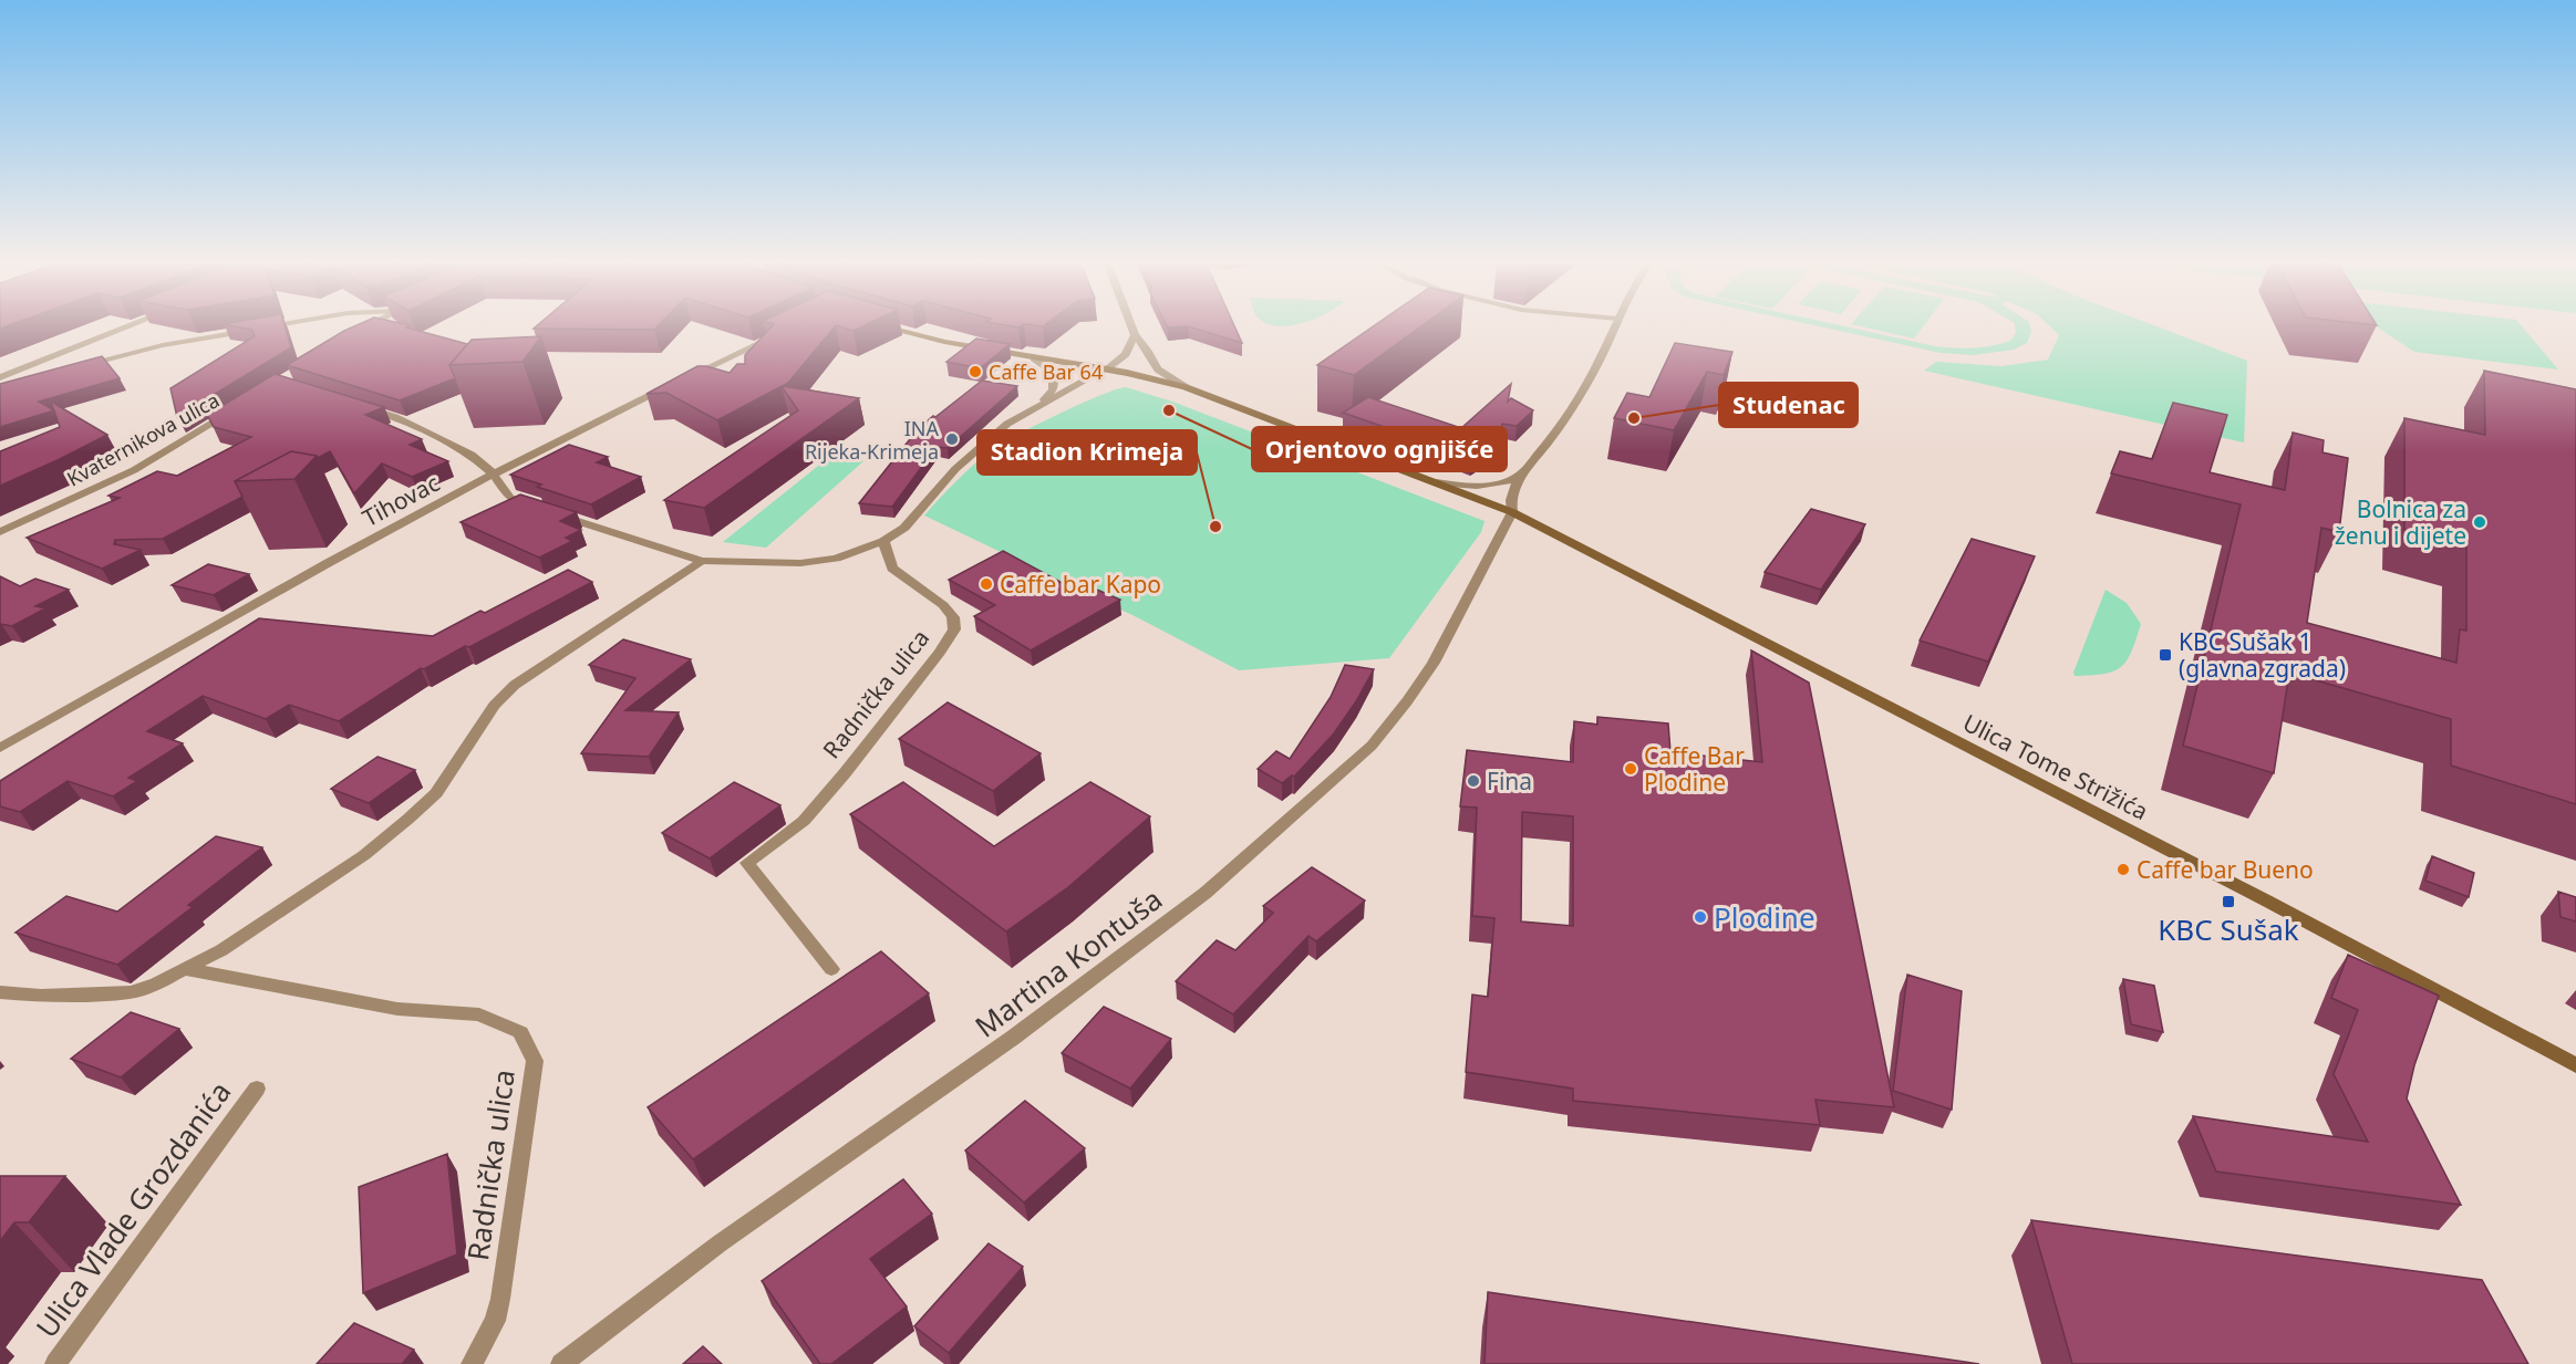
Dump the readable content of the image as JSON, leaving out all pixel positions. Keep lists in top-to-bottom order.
{
  "streets": {
    "main road": ["Ulica Tome Strižića"],
    "street": [
      "Kvaternikova ulica",
      "Tihovac",
      "Radnička ulica",
      "Martina Kontuša",
      "Ulica Vlade Grozdanića"
    ]
  },
  "crossings": [
    ["Ulica Tome Strižića", "Martina Kontuša"]
  ],
  "places": {
    "other": [
      "Caffe Bar 64",
      "Orjentovo ognjišće",
      "Studenac",
      "INA Rijeka-Krimeja",
      "Bolnica za ženu i dijete",
      "Stadion Krimeja",
      "Caffe bar Kapo",
      "Caffe Bar Plodine",
      "Fina",
      "Caffe bar Bueno",
      "Plodine"
    ],
    "transit": ["KBC Sušak 1 (glavna zgrada)", "KBC Sušak"]
  }
}
